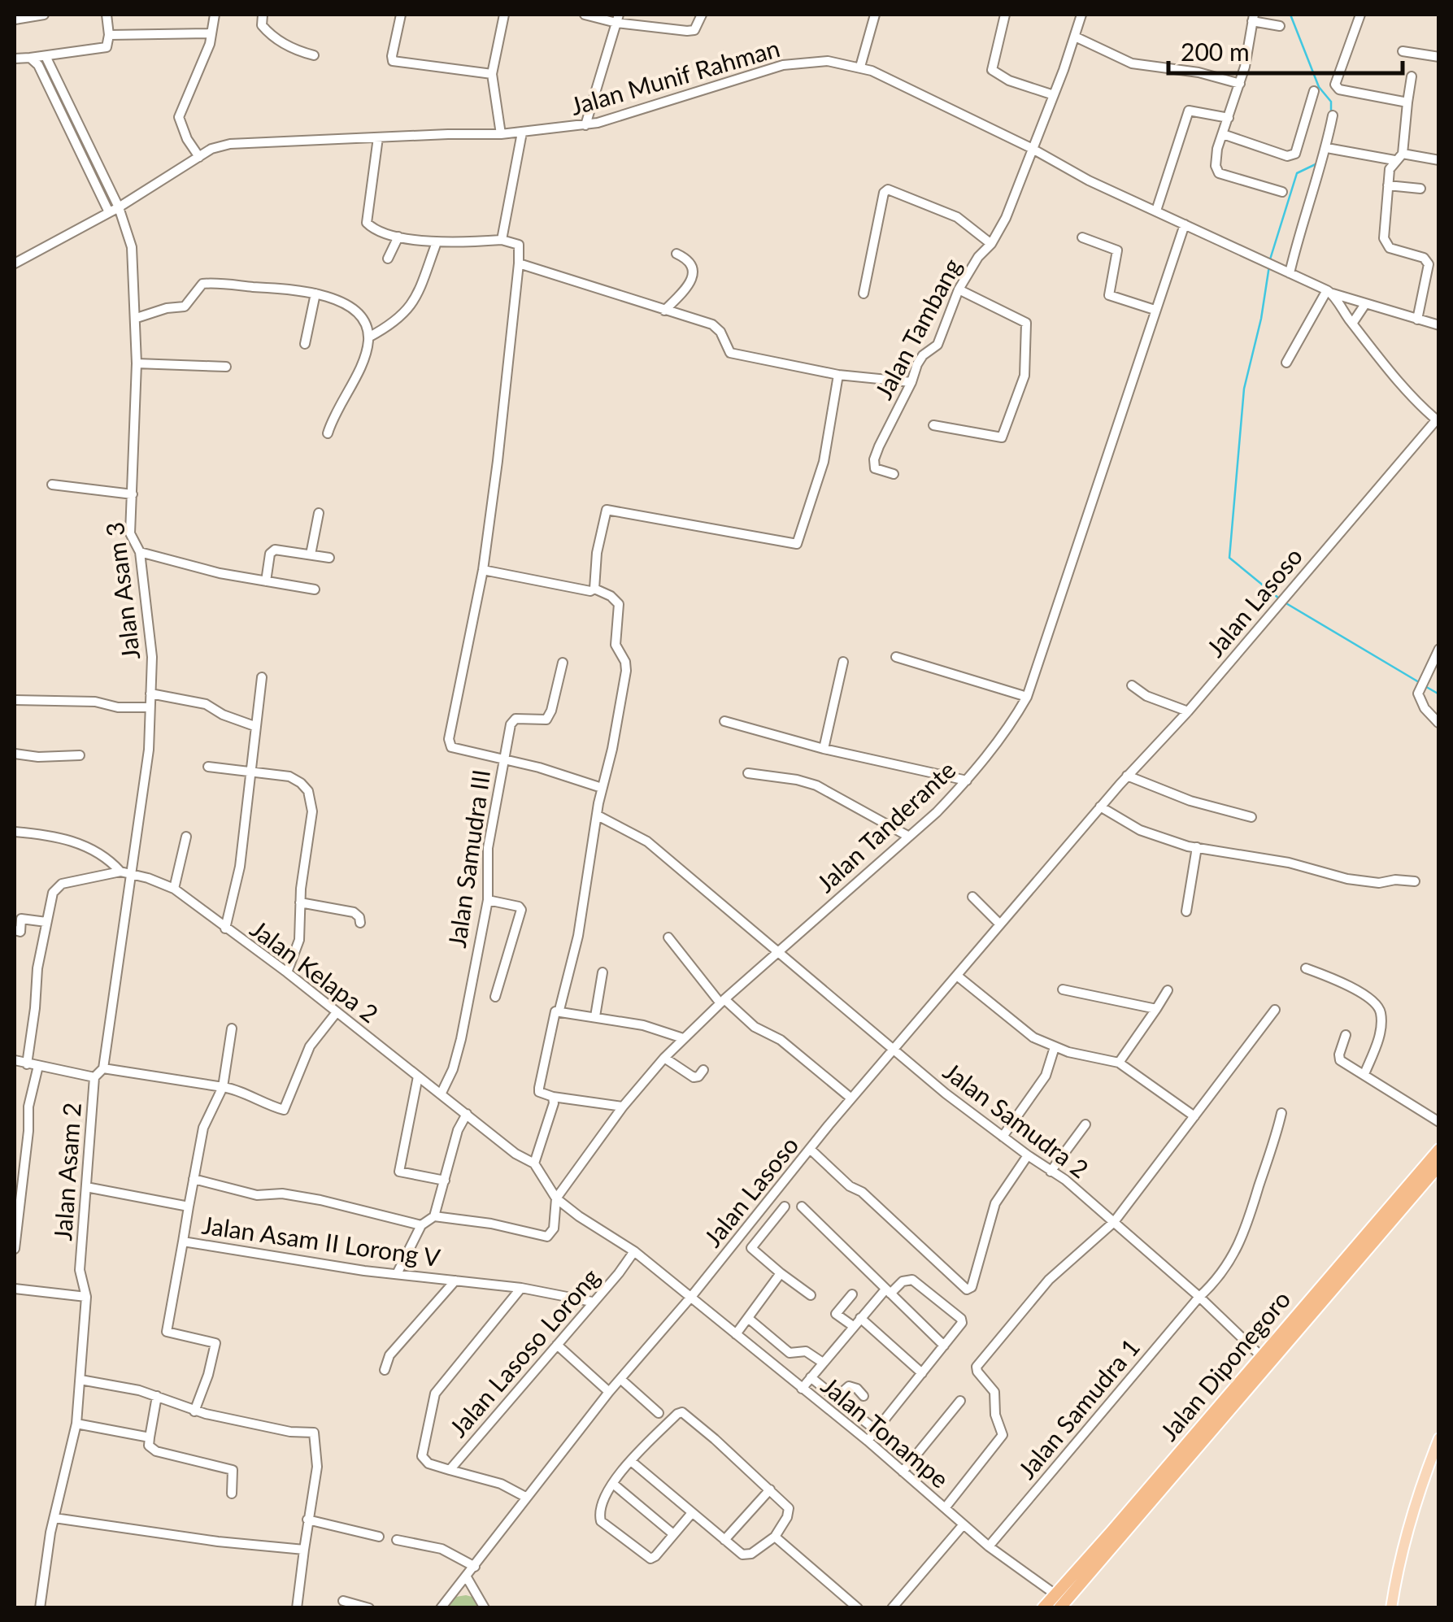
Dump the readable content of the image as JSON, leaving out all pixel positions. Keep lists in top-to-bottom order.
{
  "streets": {
    "highway": ["Jalan Diponegoro"],
    "street": [
      "Jalan Munif Rahman",
      "Jalan Tambang",
      "Jalan Asam 3",
      "Jalan Lasoso",
      "Jalan Tanderante",
      "Jalan Samudra III",
      "Jalan Kelapa 2",
      "Jalan Samudra 2",
      "Jalan Asam 2",
      "Jalan Asam II Lorong V",
      "Jalan Lasoso Lorong",
      "Jalan Samudra 1",
      "Jalan Tonampe"
    ]
  },
  "crossings": [
    ["Jalan Munif Rahman", "Jalan Tambang"],
    ["Jalan Munif Rahman", "Jalan Asam 3"],
    ["Jalan Munif Rahman", "Jalan Tanderante"],
    ["Jalan Asam 3", "Jalan Kelapa 2"],
    ["Jalan Lasoso", "Jalan Kelapa 2"],
    ["Jalan Lasoso", "Jalan Samudra 2"],
    ["Jalan Lasoso", "Jalan Lasoso Lorong"],
    ["Jalan Lasoso", "Jalan Tonampe"],
    ["Jalan Tanderante", "Jalan Kelapa 2"],
    ["Jalan Samudra III", "Jalan Kelapa 2"],
    ["Jalan Kelapa 2", "Jalan Lasoso Lorong"],
    ["Jalan Kelapa 2", "Jalan Tonampe"],
    ["Jalan Samudra 2", "Jalan Diponegoro"],
    ["Jalan Samudra 2", "Jalan Samudra 1"],
    ["Jalan Asam 2", "Jalan Asam II Lorong V"],
    ["Jalan Asam II Lorong V", "Jalan Lasoso Lorong"],
    ["Jalan Diponegoro", "Jalan Tonampe"],
    ["Jalan Samudra 1", "Jalan Tonampe"]
  ],
  "scale_bar": "200 m"
}
